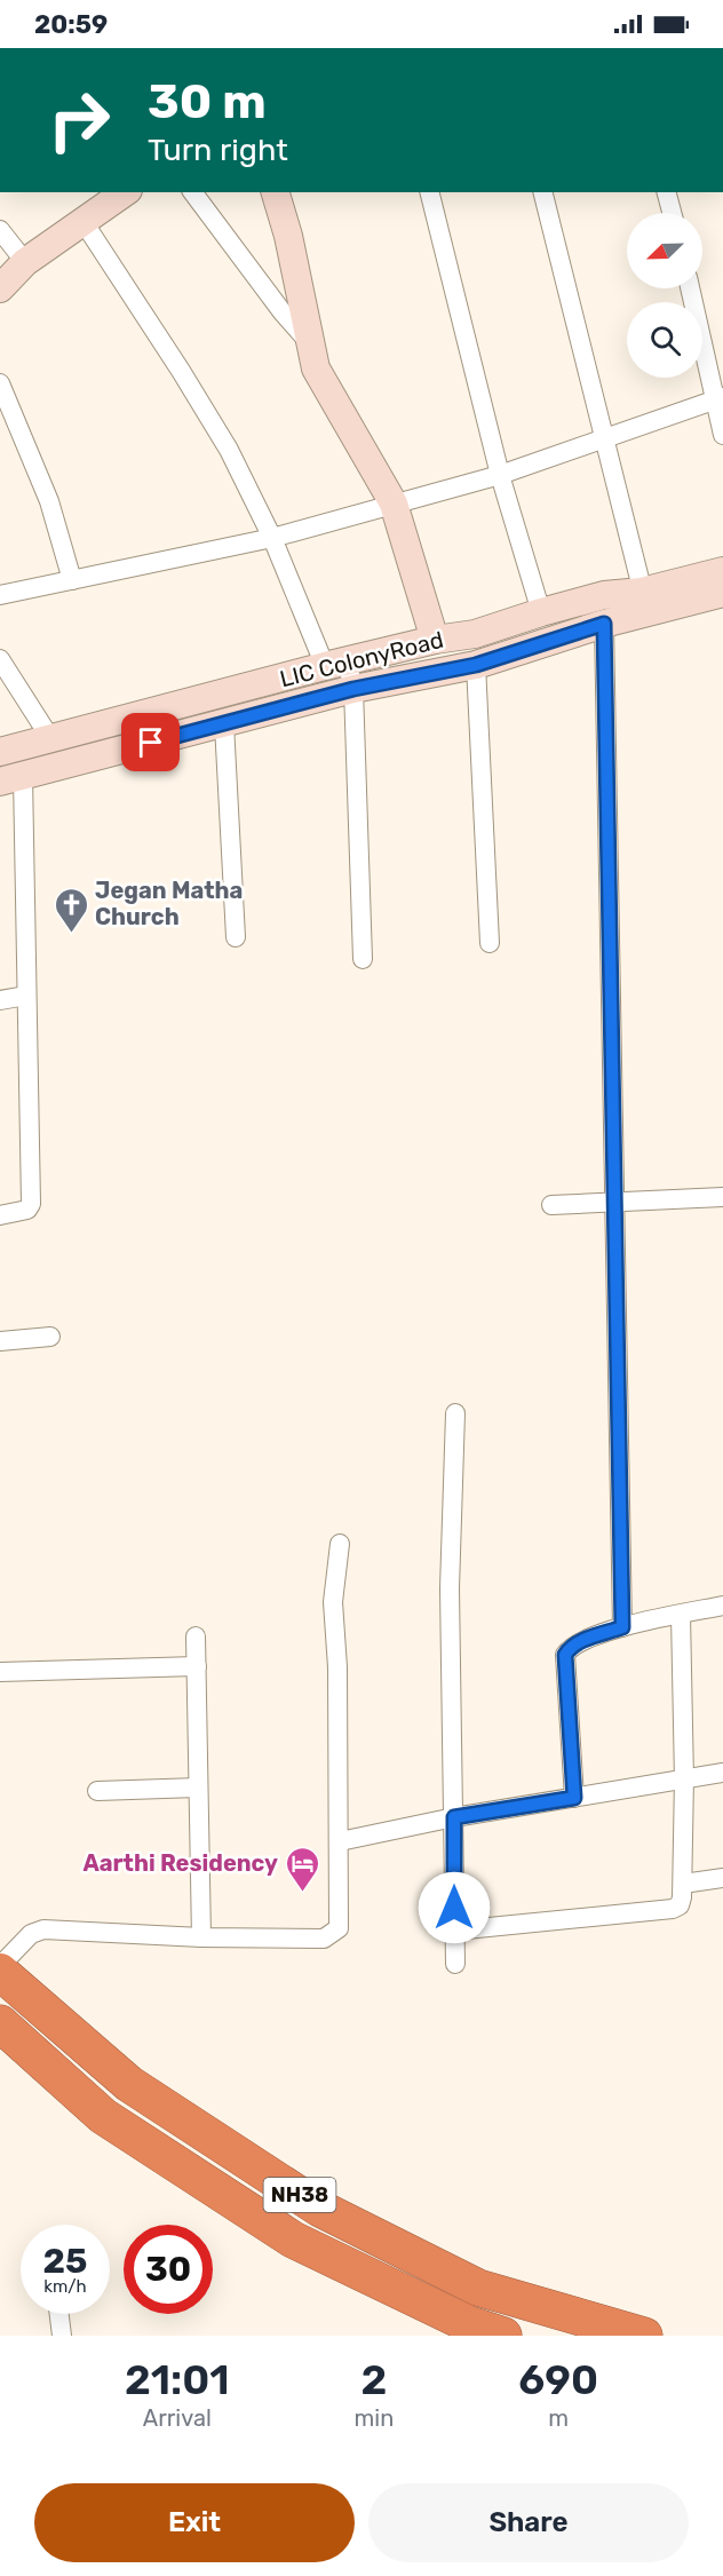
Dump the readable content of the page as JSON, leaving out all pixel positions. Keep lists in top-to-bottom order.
{
  "streets": {
    "highway": ["NH38"],
    "main road": ["LIC ColonyRoad"]
  },
  "places": {
    "church": ["Jegan Matha Church"],
    "hotel": ["Aarthi Residency"]
  },
  "north": "bottom left",
  "page": {
    "status": "20:59",
    "turn": ["30 m", "Turn right"],
    "speed": "25 km/h",
    "limit": "30",
    "eta": [
      "21:01",
      "Arrival",
      "2",
      "min",
      "690",
      "m"
    ],
    "buttons": ["Exit", "Share"]
  }
}
